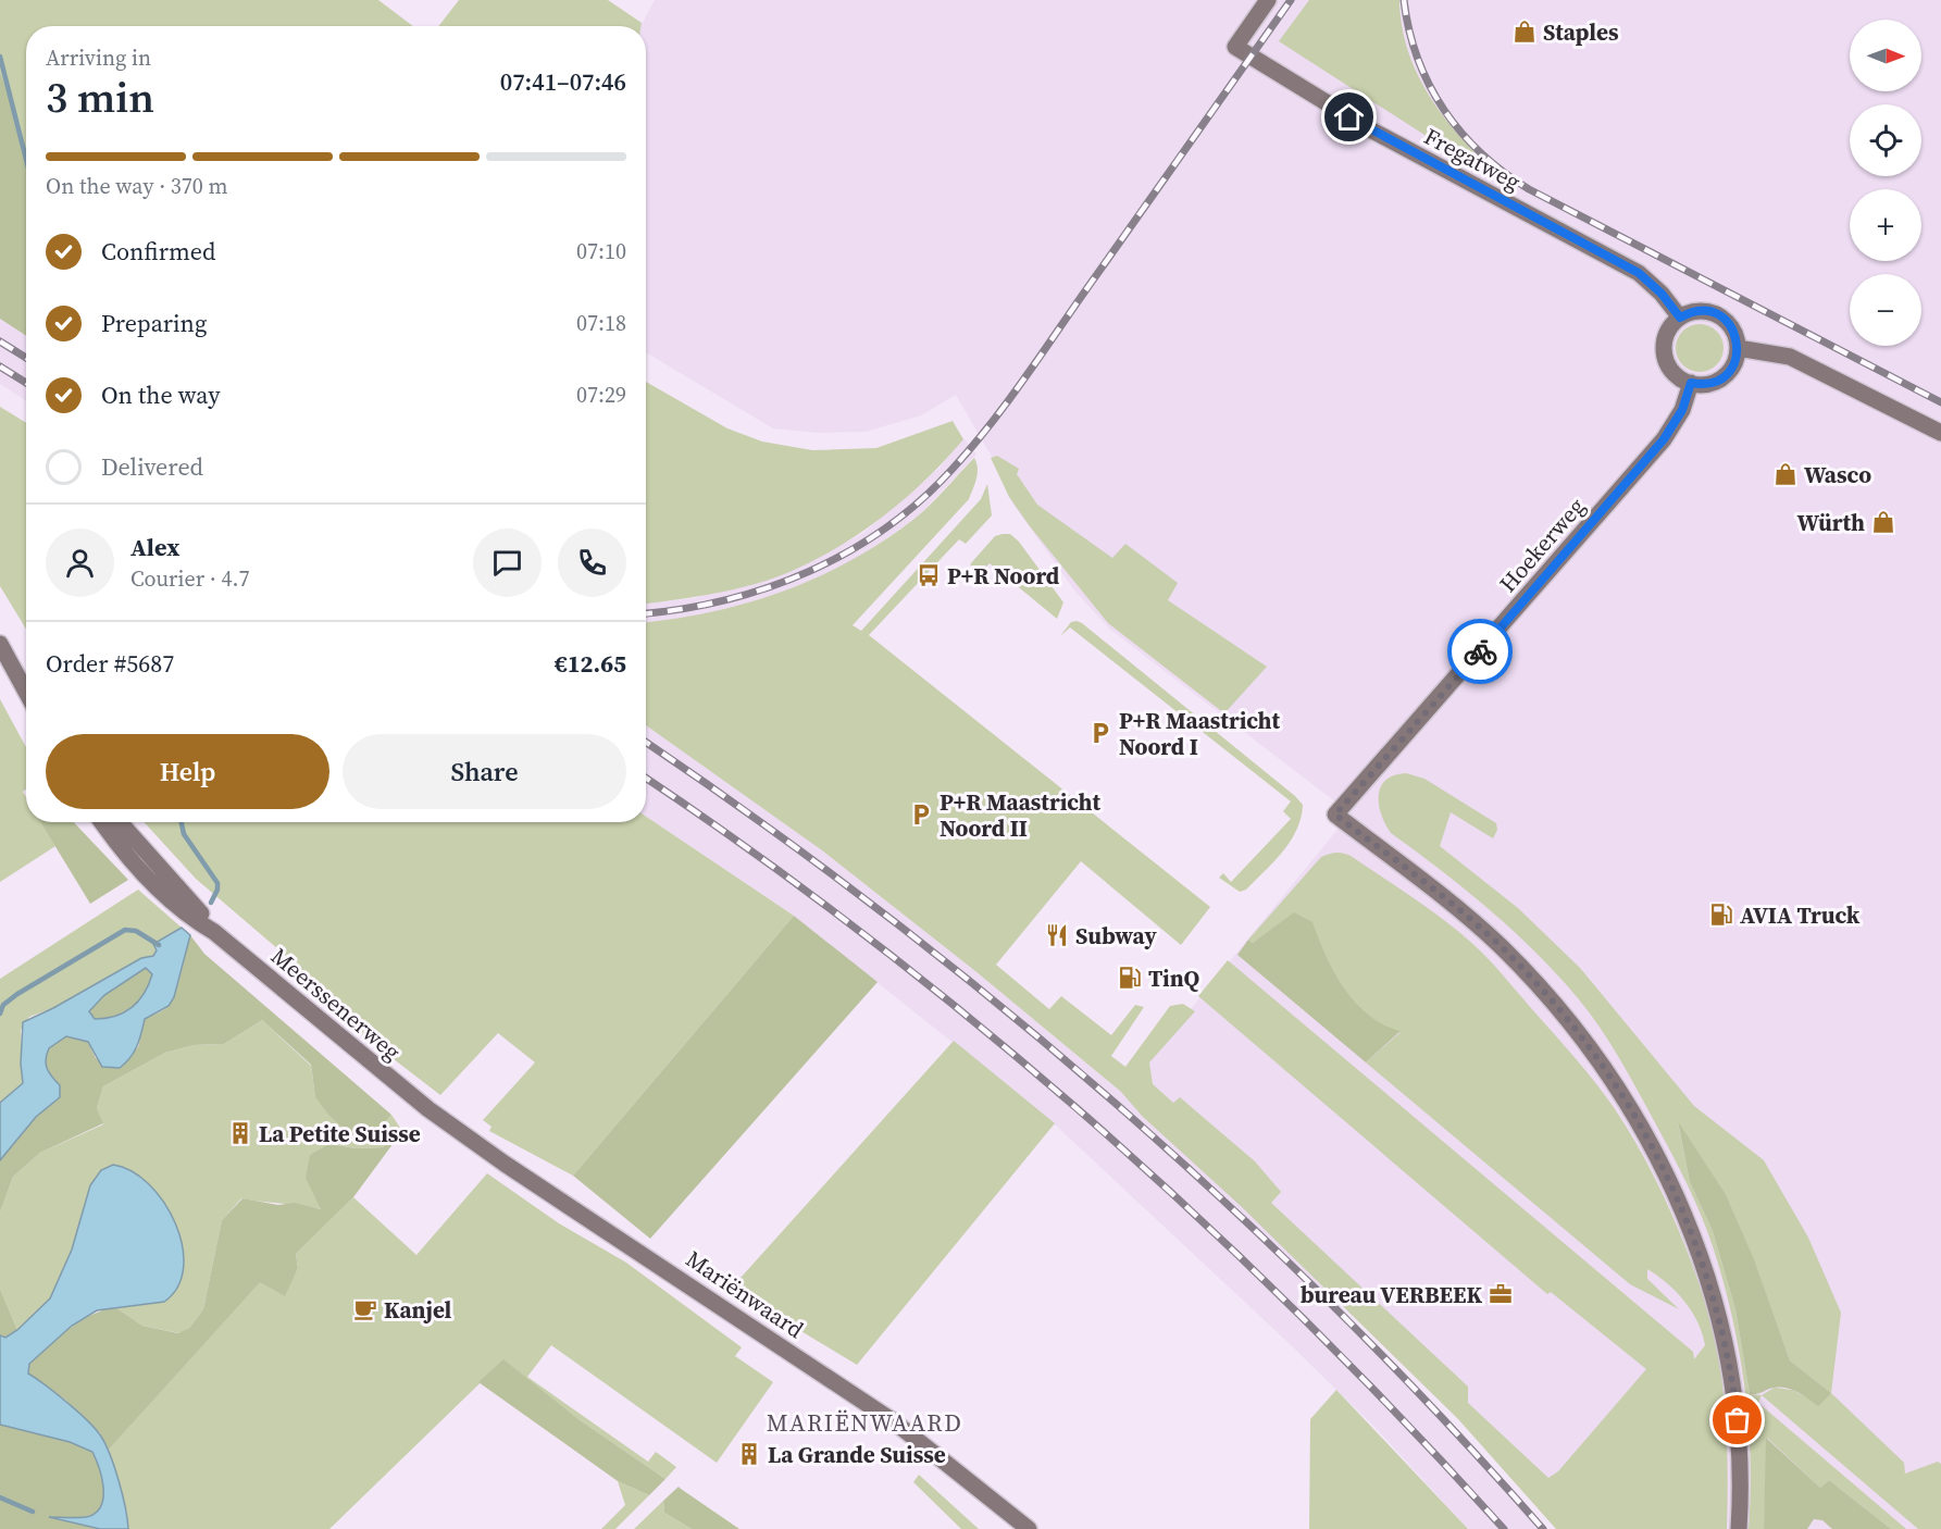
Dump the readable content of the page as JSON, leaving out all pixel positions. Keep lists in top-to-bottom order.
{
  "streets": {
    "street": [
      "Fregatweg",
      "Hoekerweg",
      "Meerssenerweg",
      "Mariënwaard"
    ]
  },
  "crossings": [
    ["Fregatweg", "Hoekerweg"],
    ["Meerssenerweg", "Mariënwaard"]
  ],
  "districts": ["MARIËNWAARD"],
  "places": {
    "shop": ["Staples", "Wasco", "Würth"],
    "bus stop": ["P+R Noord"],
    "parking": ["P+R Maastricht Noord I", "P+R Maastricht Noord II"],
    "fuel station": ["AVIA Truck", "TinQ"],
    "restaurant": ["Subway"],
    "building": ["La Petite Suisse", "La Grande Suisse"],
    "office": ["bureau VERBEEK"],
    "cafe": ["Kanjel"]
  },
  "north": "right",
  "page": {
    "map_buttons": ["+", "−"],
    "heading": ["3 min", "Arriving in", "07:41–07:46"],
    "panel": [
      "Alex",
      "Courier · 4.7",
      "Order #5687",
      "€12.65"
    ],
    "bar": "On the way · 370 m",
    "list": [
      ["Confirmed", "07:10"],
      ["Preparing", "07:18"],
      ["On the way", "07:29"],
      "Delivered"
    ],
    "buttons": ["Help", "Share"]
  }
}
